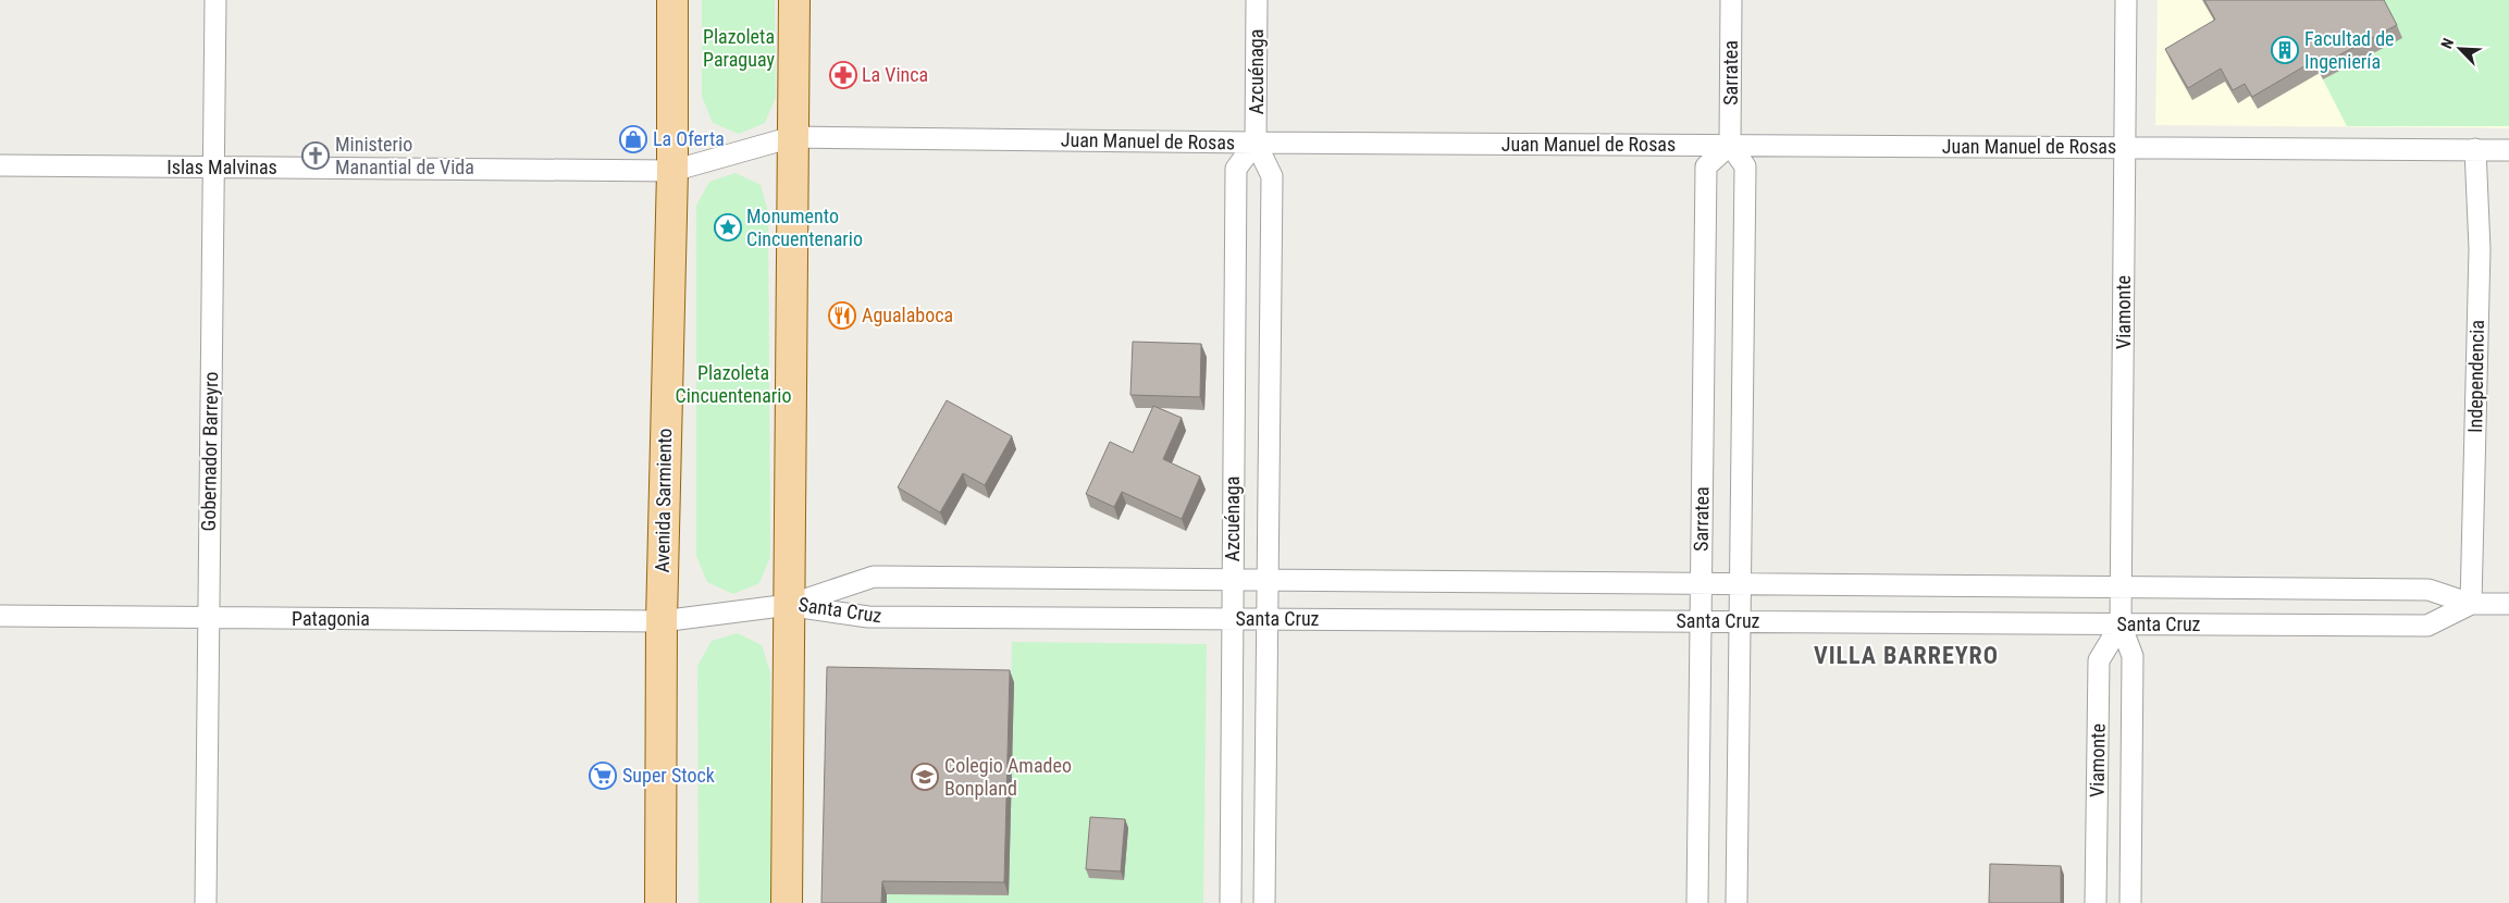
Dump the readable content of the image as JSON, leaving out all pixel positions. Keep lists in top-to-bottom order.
{
  "streets": {
    "main road": ["Avenida Sarmiento"],
    "street": [
      "Azcuénaga",
      "Sarratea",
      "Juan Manuel de Rosas",
      "Islas Malvinas",
      "Viamonte",
      "Independencia",
      "Gobernador Barreyro",
      "Santa Cruz",
      "Patagonia"
    ]
  },
  "crossings": [
    ["Azcuénaga", "Juan Manuel de Rosas"],
    ["Azcuénaga", "Santa Cruz"],
    ["Sarratea", "Juan Manuel de Rosas"],
    ["Sarratea", "Santa Cruz"],
    ["Juan Manuel de Rosas", "Islas Malvinas"],
    ["Juan Manuel de Rosas", "Viamonte"],
    ["Juan Manuel de Rosas", "Independencia"],
    ["Juan Manuel de Rosas", "Avenida Sarmiento"],
    ["Islas Malvinas", "Gobernador Barreyro"],
    ["Islas Malvinas", "Avenida Sarmiento"],
    ["Viamonte", "Santa Cruz"],
    ["Independencia", "Santa Cruz"],
    ["Gobernador Barreyro", "Patagonia"],
    ["Avenida Sarmiento", "Patagonia"],
    ["Santa Cruz", "Patagonia"]
  ],
  "districts": ["VILLA BARREYRO"],
  "parks": ["Plazoleta Paraguay", "Plazoleta Cincuentenario"],
  "places": {
    "building": ["Facultad de Ingeniería"],
    "pharmacy": ["La Vinca"],
    "shop": ["La Oferta"],
    "church": ["Ministerio Manantial de Vida"],
    "place": ["Monumento Cincuentenario"],
    "restaurant": ["Agualaboca"],
    "supermarket": ["Super Stock"],
    "school or university": ["Colegio Amadeo Bonpland"]
  },
  "north": "top left"
}
